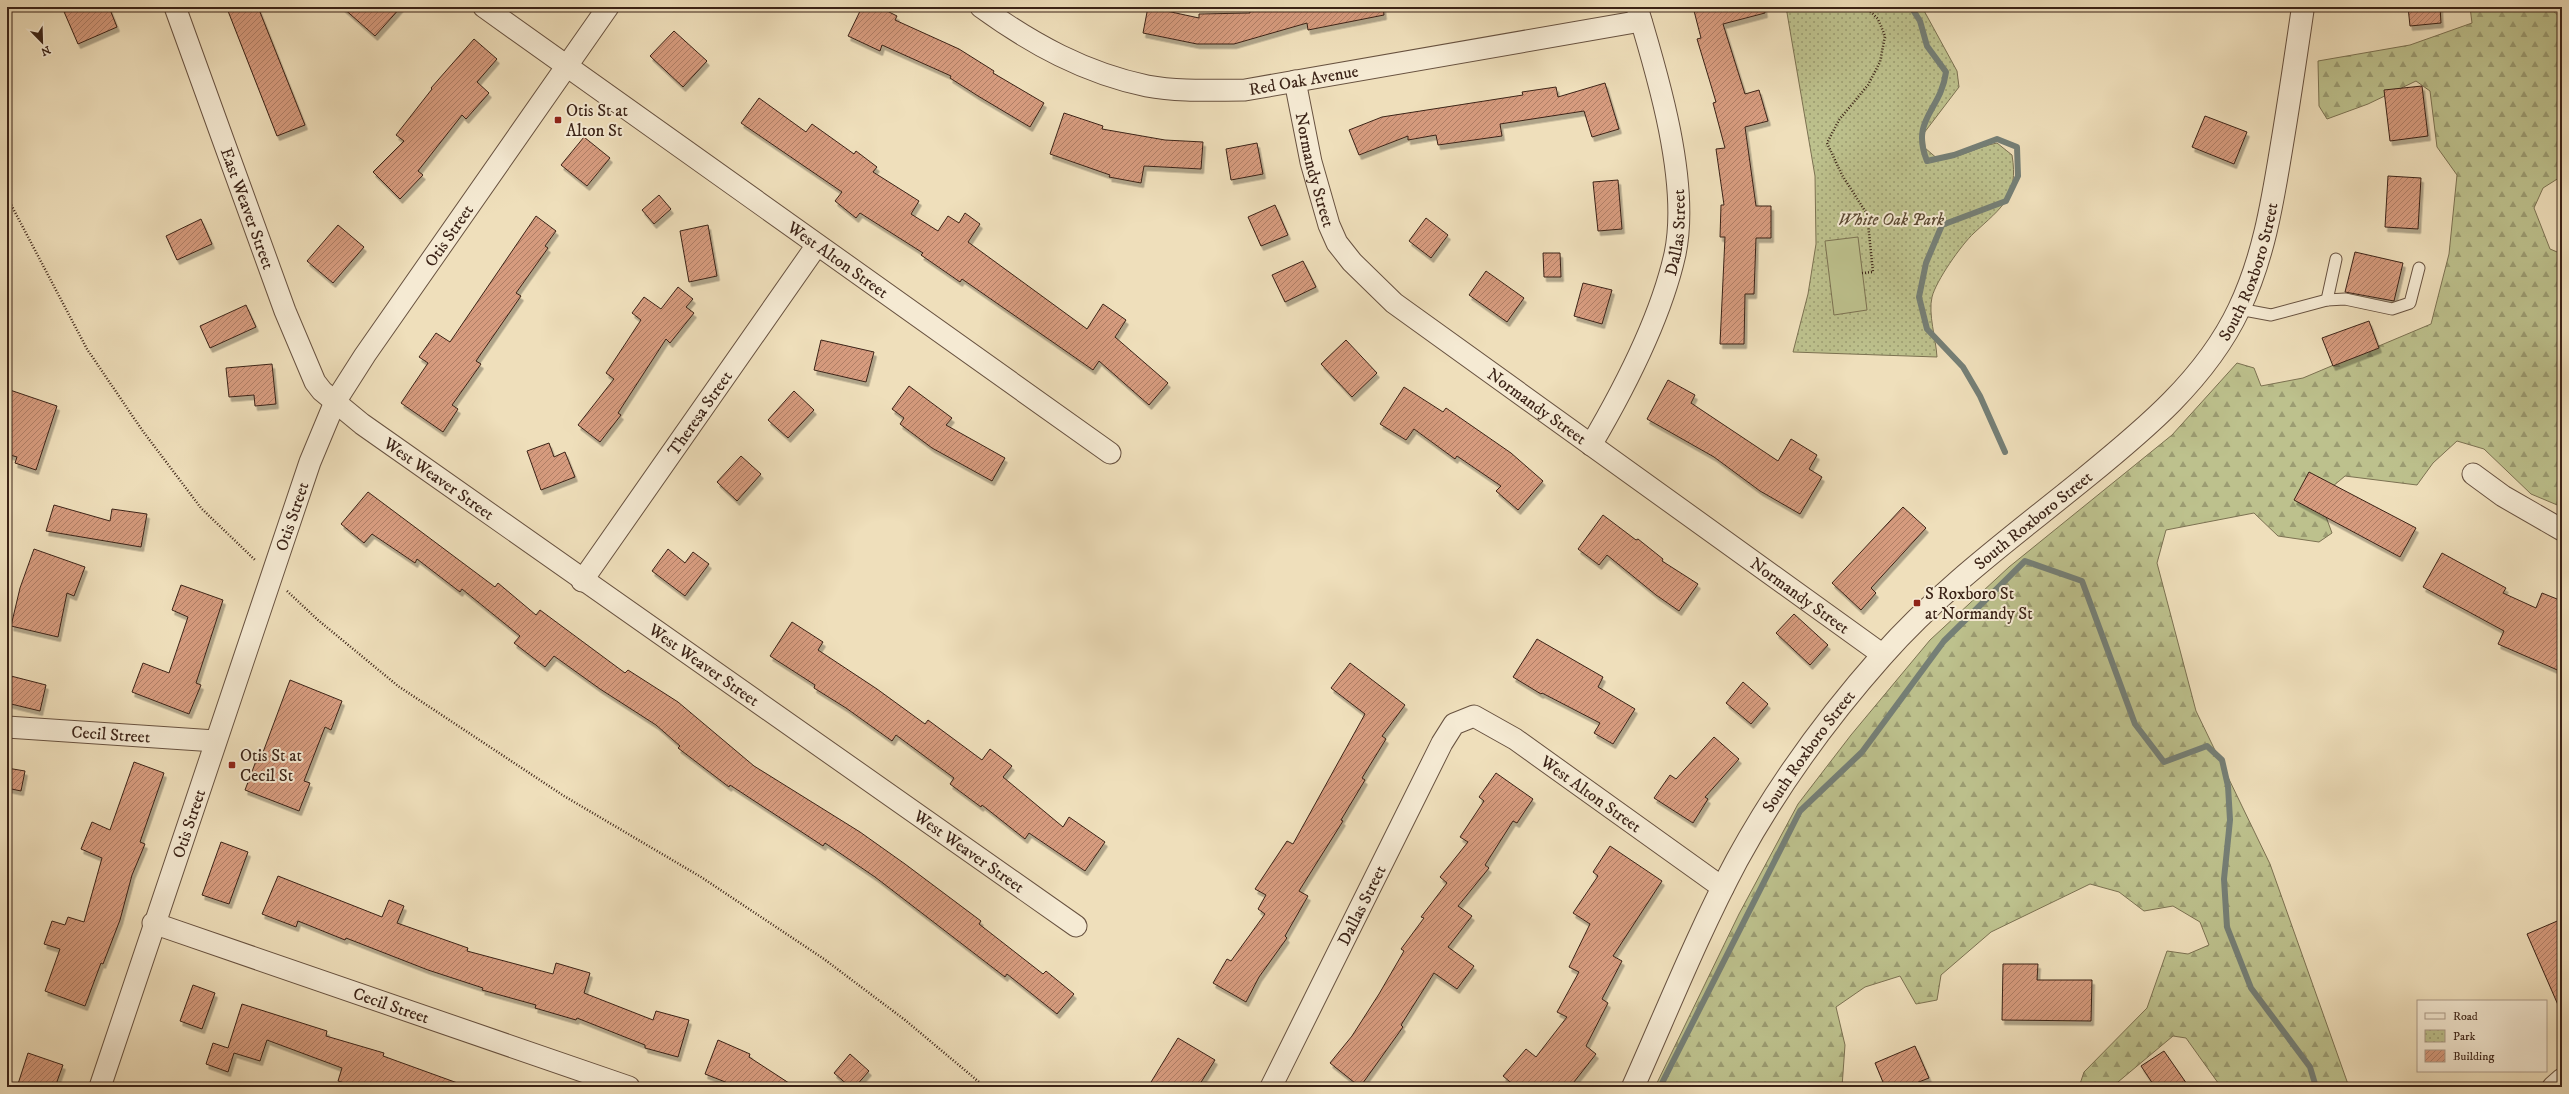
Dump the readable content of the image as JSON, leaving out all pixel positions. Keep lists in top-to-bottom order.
{
  "streets": {
    "street": [
      "Red Oak Avenue",
      "Normandy Street",
      "East Weaver Street",
      "Dallas Street",
      "Otis Street",
      "West Alton Street",
      "South Roxboro Street",
      "Theresa Street",
      "West Weaver Street",
      "Cecil Street"
    ]
  },
  "crossings": [
    ["Red Oak Avenue", "Normandy Street"],
    ["Red Oak Avenue", "Dallas Street"],
    ["Normandy Street", "Dallas Street"],
    ["Normandy Street", "South Roxboro Street"],
    ["East Weaver Street", "Otis Street"],
    ["East Weaver Street", "West Weaver Street"],
    ["Dallas Street", "West Alton Street"],
    ["Otis Street", "West Alton Street"],
    ["Otis Street", "West Weaver Street"],
    ["Otis Street", "Cecil Street"],
    ["West Alton Street", "South Roxboro Street"],
    ["West Alton Street", "Theresa Street"],
    ["Theresa Street", "West Weaver Street"]
  ],
  "parks": ["White Oak Park"],
  "places": {
    "transit": ["Otis St at Alton St", "S Roxboro St at Normandy St", "Otis St at Cecil St"]
  },
  "legend": ["Road", "Park", "Building"],
  "north": "bottom right"
}
